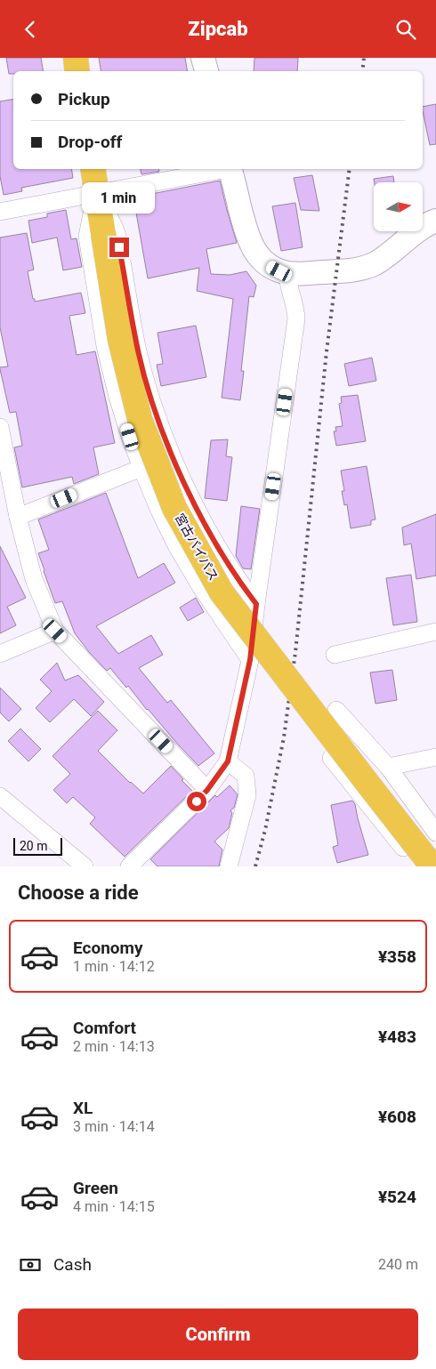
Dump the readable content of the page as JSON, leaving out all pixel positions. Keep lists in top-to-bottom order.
{
  "streets": {
    "highway": ["宮古バイパス"]
  },
  "scale_bar": "20 m",
  "north": "right",
  "page": {
    "header": "Zipcab",
    "banner": ["Pickup", "Drop-off"],
    "bubble": "1 min",
    "scale": "20 m",
    "heading": "Choose a ride",
    "list": [
      {
        "name": "Economy",
        "note": "1 min · 14:12",
        "value": "¥358"
      },
      {
        "name": "Comfort",
        "note": "2 min · 14:13",
        "value": "¥483"
      },
      {
        "name": "XL",
        "note": "3 min · 14:14",
        "value": "¥608"
      },
      {
        "name": "Green",
        "note": "4 min · 14:15",
        "value": "¥524"
      }
    ],
    "pay": ["Cash", "240 m"],
    "buttons": "Confirm"
  }
}
